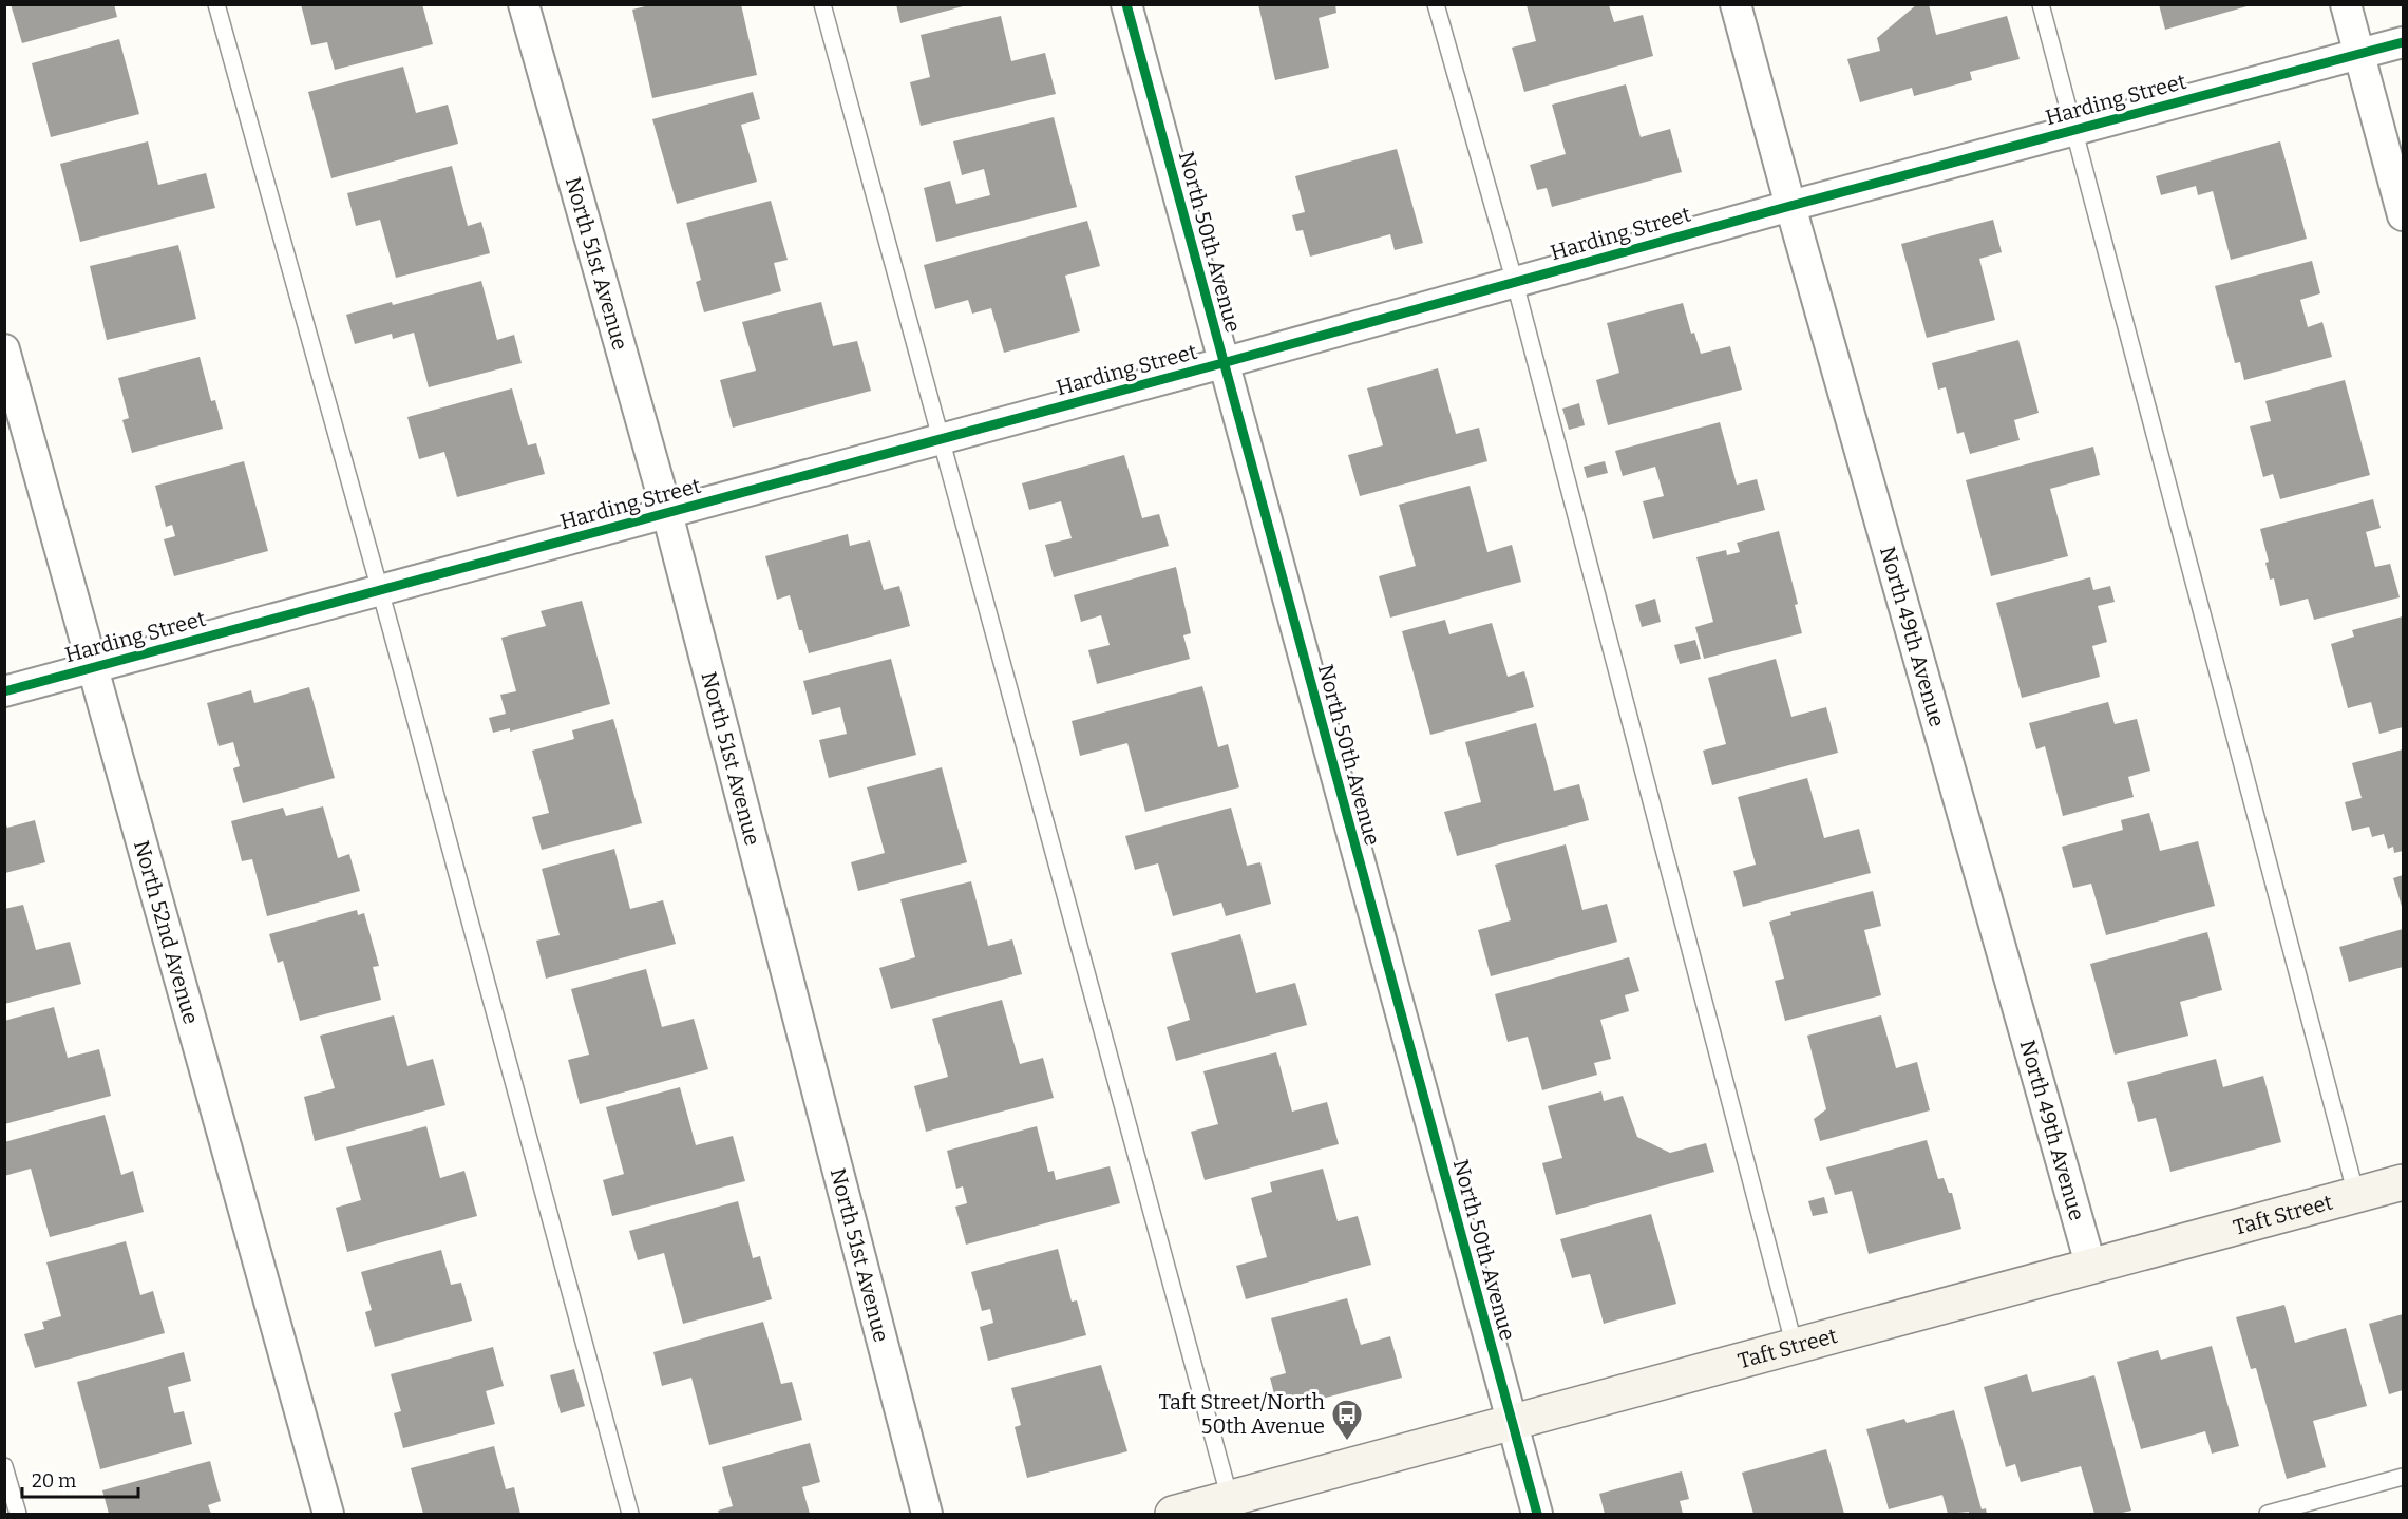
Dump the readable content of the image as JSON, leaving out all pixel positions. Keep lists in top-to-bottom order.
{
  "streets": {
    "street": [
      "Harding Street",
      "North 50th Avenue",
      "North 51st Avenue",
      "North 49th Avenue",
      "North 52nd Avenue",
      "Taft Street"
    ]
  },
  "crossings": [
    ["Harding Street", "North 50th Avenue"],
    ["Harding Street", "North 51st Avenue"],
    ["Harding Street", "North 49th Avenue"],
    ["Harding Street", "North 52nd Avenue"],
    ["North 50th Avenue", "Taft Street"],
    ["North 49th Avenue", "Taft Street"]
  ],
  "places": {
    "bus stop": ["Taft Street/North 50th Avenue"]
  },
  "scale_bar": "20 m"
}
